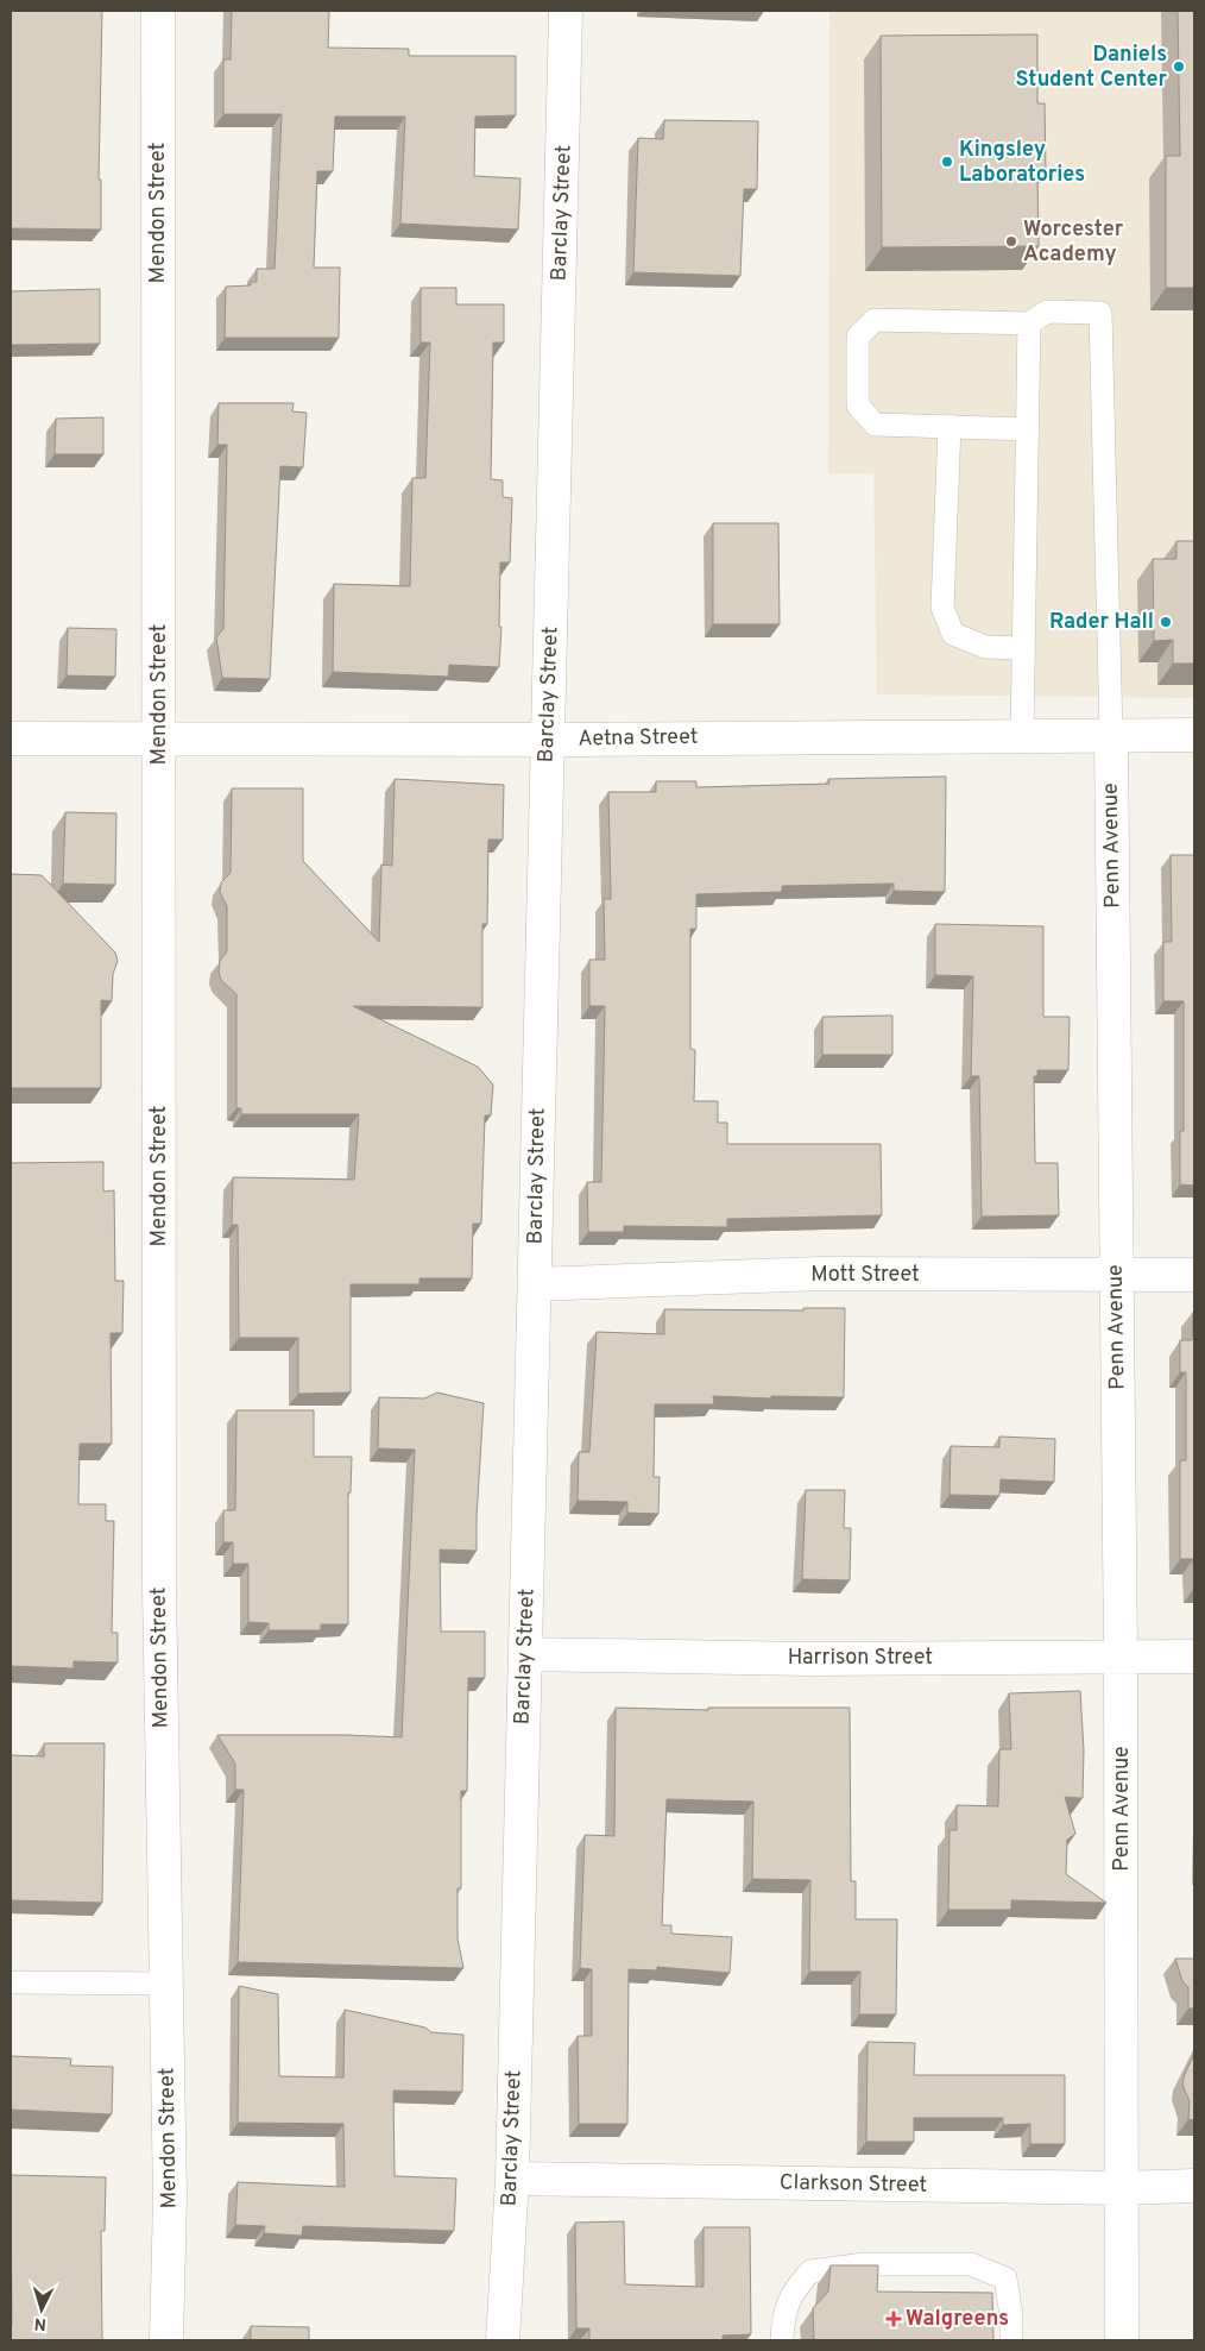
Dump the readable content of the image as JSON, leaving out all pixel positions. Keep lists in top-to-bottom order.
{
  "streets": {
    "street": [
      "Mendon Street",
      "Barclay Street",
      "Aetna Street",
      "Penn Avenue",
      "Mott Street",
      "Harrison Street",
      "Clarkson Street"
    ]
  },
  "crossings": [
    ["Mendon Street", "Aetna Street"],
    ["Barclay Street", "Aetna Street"],
    ["Barclay Street", "Mott Street"],
    ["Barclay Street", "Harrison Street"],
    ["Barclay Street", "Clarkson Street"],
    ["Aetna Street", "Penn Avenue"],
    ["Penn Avenue", "Mott Street"],
    ["Penn Avenue", "Harrison Street"],
    ["Penn Avenue", "Clarkson Street"]
  ],
  "places": {
    "other": [
      "Daniels Student Center",
      "Kingsley Laboratories",
      "Worcester Academy",
      "Rader Hall"
    ],
    "health": ["Walgreens"]
  },
  "north": "bottom"
}
